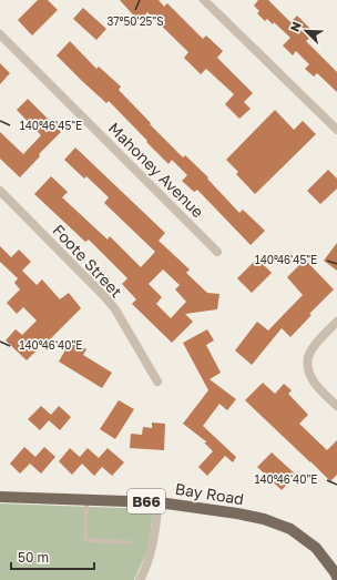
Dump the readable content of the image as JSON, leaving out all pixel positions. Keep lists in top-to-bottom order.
{
  "streets": {
    "main road": ["Bay Road", "B66"],
    "street": ["Mahoney Avenue", "Foote Street"]
  },
  "scale_bar": "50 m",
  "north": "top left",
  "coordinates": ["37°50'25\"S", "140°46'45\"E", "140°46'40\"E"]
}
